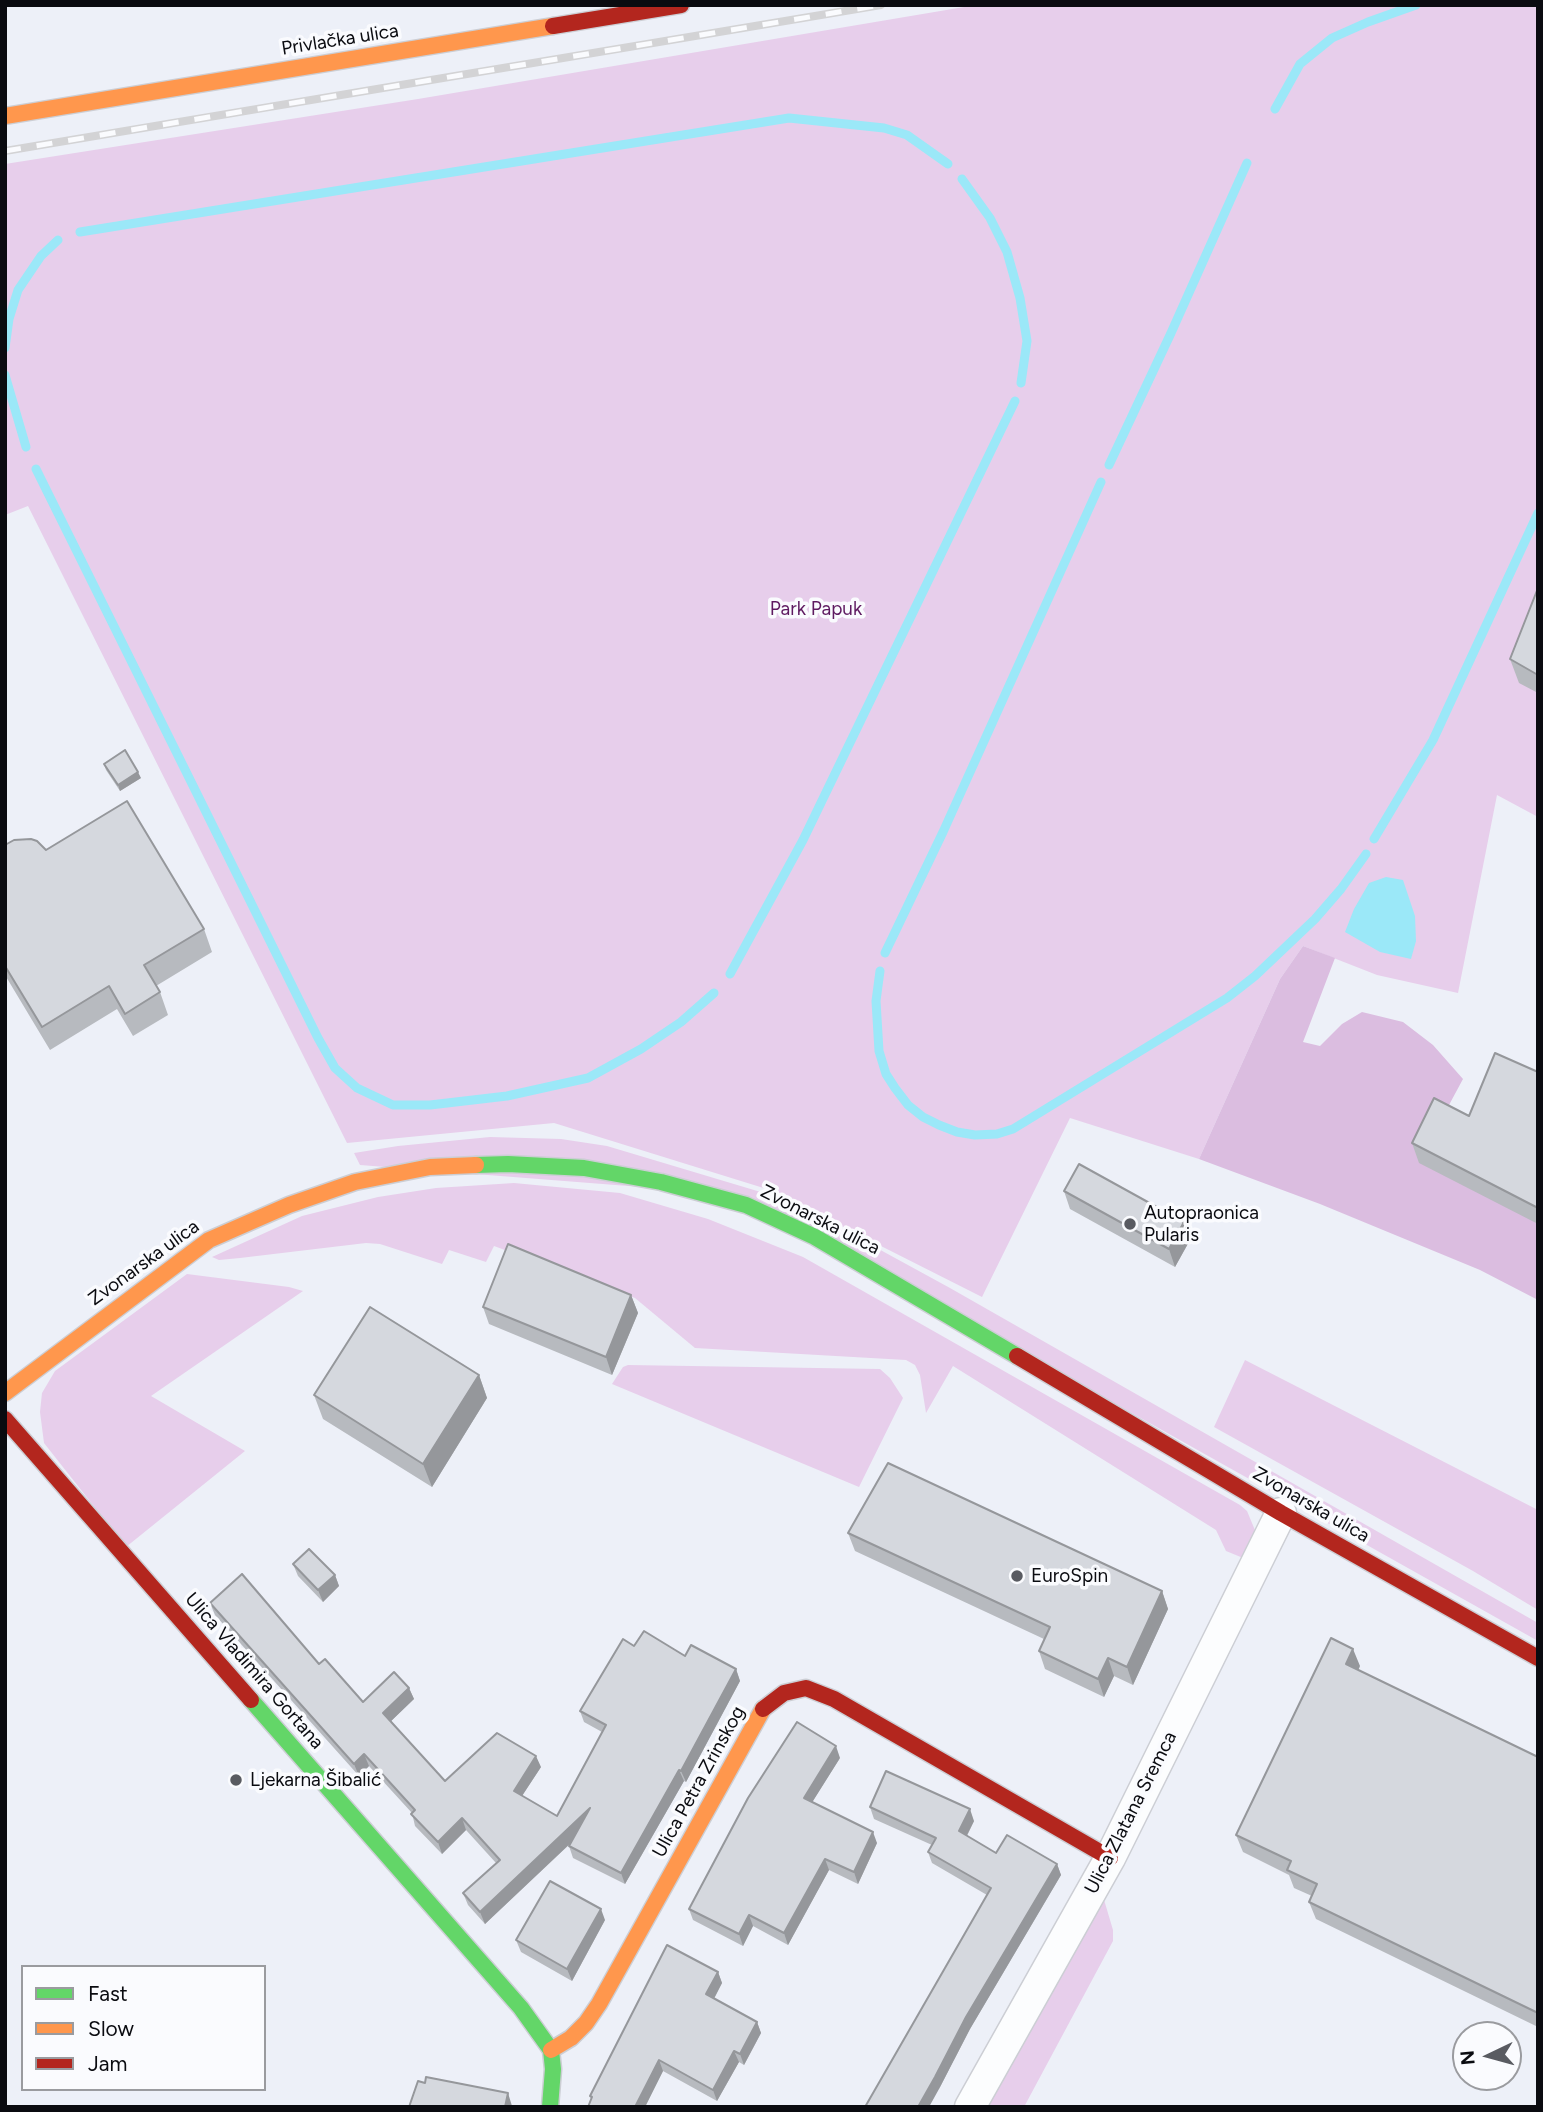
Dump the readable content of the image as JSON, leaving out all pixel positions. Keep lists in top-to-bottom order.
{
  "streets": {
    "street": [
      "Privlačka ulica",
      "Zvonarska ulica",
      "Ulica Vladimira Gortana",
      "Ulica Petra Zrinskog",
      "Ulica Zlatana Sremca"
    ]
  },
  "crossings": [
    ["Zvonarska ulica", "Ulica Zlatana Sremca"],
    ["Ulica Vladimira Gortana", "Ulica Petra Zrinskog"],
    ["Ulica Petra Zrinskog", "Ulica Zlatana Sremca"]
  ],
  "parks": ["Park Papuk"],
  "places": ["Autopraonica Pularis", "EuroSpin", "Ljekarna Šibalić"],
  "legend": ["Fast", "Slow", "Jam"],
  "north": "left"
}
